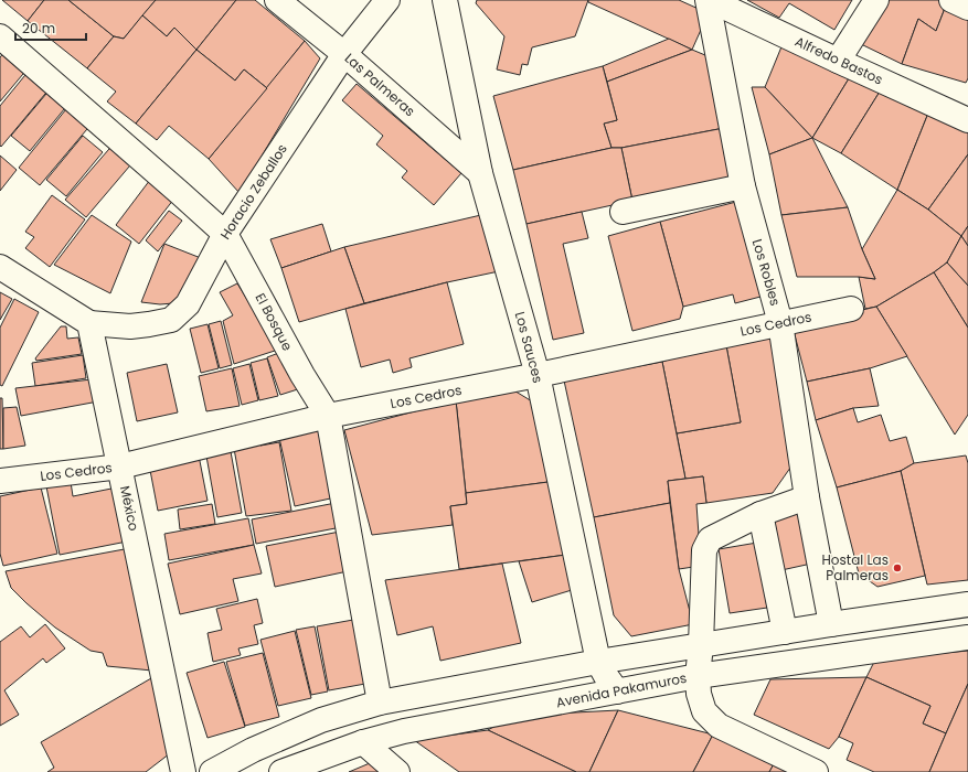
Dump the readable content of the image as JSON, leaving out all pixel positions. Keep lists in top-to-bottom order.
{
  "streets": {
    "main road": [
      "Alfredo Bastos",
      "Las Palmeras",
      "Horacio Zeballos",
      "Los Robles",
      "El Bosque",
      "Los Cedros",
      "Los Sauces",
      "México",
      "Avenida Pakamuros"
    ]
  },
  "crossings": [
    ["Alfredo Bastos", "Los Robles"],
    ["Las Palmeras", "Horacio Zeballos"],
    ["Las Palmeras", "Los Sauces"],
    ["Horacio Zeballos", "El Bosque"],
    ["Horacio Zeballos", "México"],
    ["Los Robles", "Los Cedros"],
    ["El Bosque", "Los Cedros"],
    ["Los Cedros", "Los Sauces"],
    ["Los Cedros", "México"],
    ["Los Sauces", "Avenida Pakamuros"]
  ],
  "places": ["Hostal Las Palmeras"],
  "scale_bar": "20 m"
}
